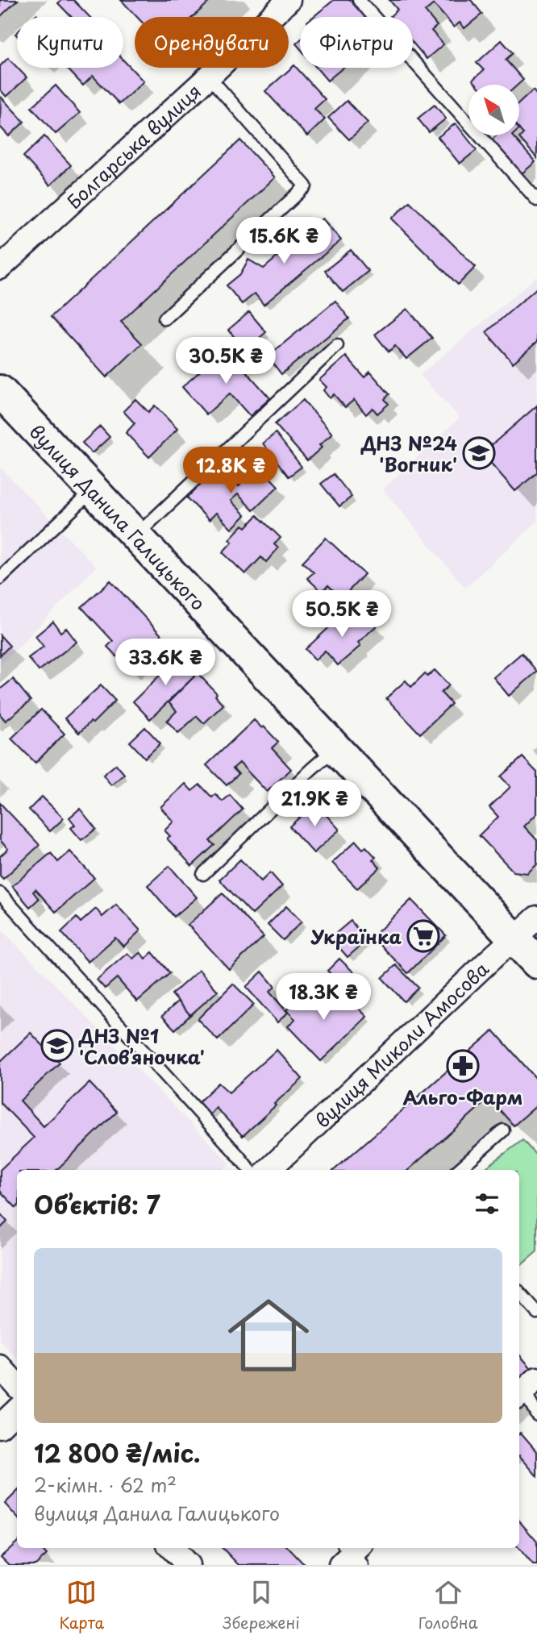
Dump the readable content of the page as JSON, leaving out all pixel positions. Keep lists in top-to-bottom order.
{
  "streets": {
    "main road": ["вулиця Данила Галицького"],
    "street": ["Болгарська вулиця", "вулиця Миколи Амосова"]
  },
  "crossings": [
    ["вулиця Данила Галицького", "вулиця Миколи Амосова"]
  ],
  "places": {
    "school or university": ["ДНЗ №24 'Вогник'", "ДНЗ №1 'Слов’яночка'"],
    "supermarket": ["Українка"],
    "pharmacy": ["Альго-Фарм"]
  },
  "north": "top left",
  "page": {
    "chip": ["Купити", "Орендувати", "Фільтри"],
    "price": [
      "15.6K ₴",
      "30.5K ₴",
      "12.8K ₴",
      "50.5K ₴",
      "33.6K ₴",
      "21.9K ₴",
      "18.3K ₴"
    ],
    "heading": "Об’єктів: 7",
    "list": [
      {
        "name": "12 800 ₴/міс.",
        "note": "2-кімн. · 62 m² · вулиця Данила Галицького"
      }
    ],
    "tabs": ["Карта", "Збережені", "Головна"]
  }
}
